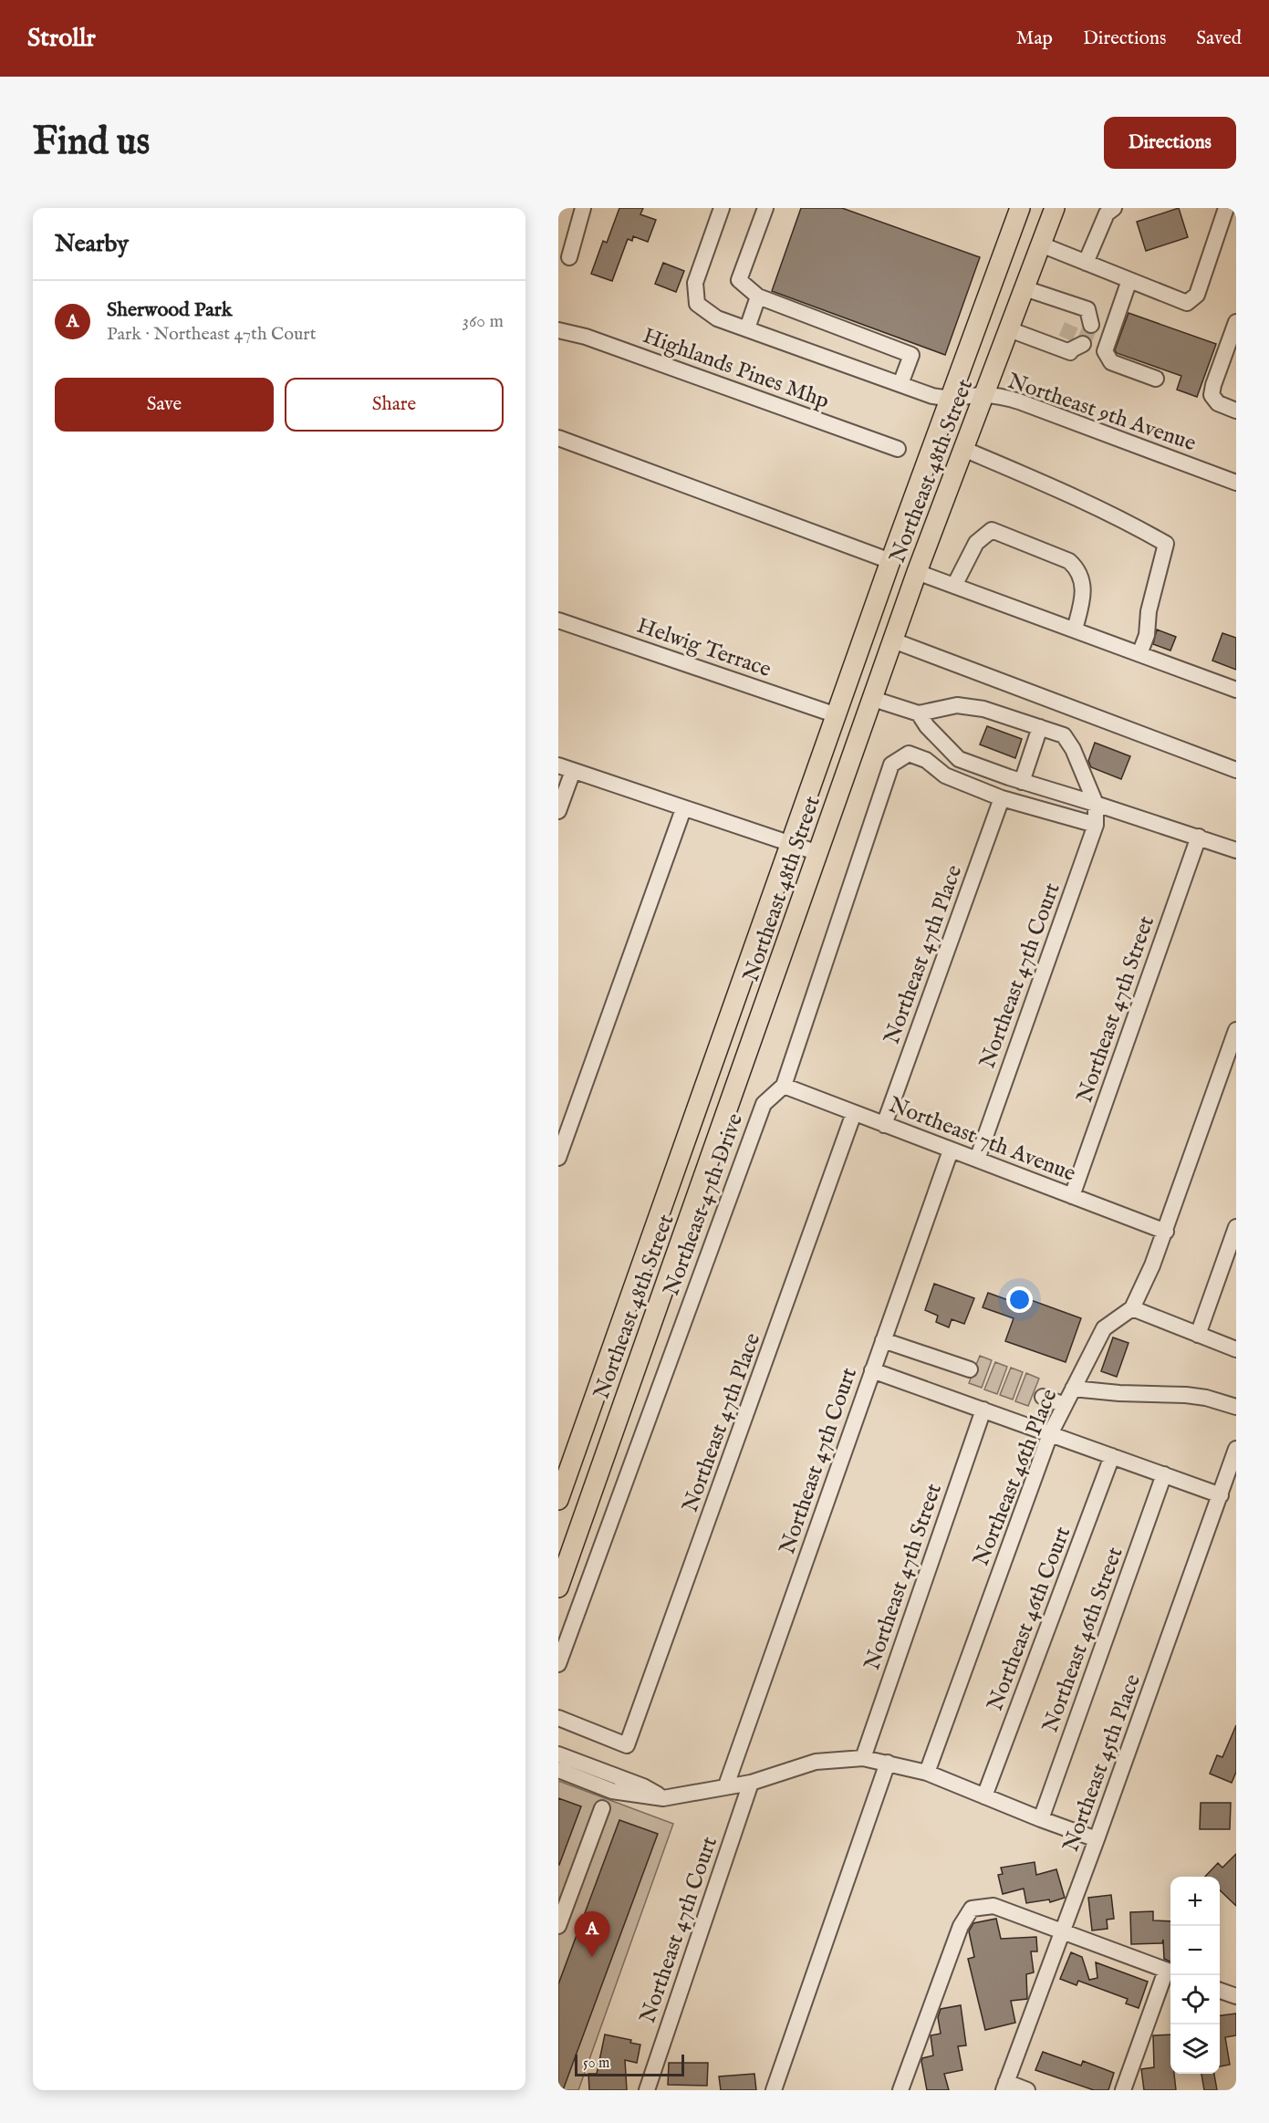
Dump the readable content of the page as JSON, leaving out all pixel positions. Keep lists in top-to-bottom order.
{
  "streets": {
    "main road": ["Northeast 48th Street"],
    "street": [
      "Highlands Pines Mhp",
      "Northeast 9th Avenue",
      "Helwig Terrace",
      "Northeast 47th Place",
      "Northeast 47th Court",
      "Northeast 47th Street",
      "Northeast 7th Avenue",
      "Northeast 47th Drive",
      "Northeast 46th Place",
      "Northeast 46th Court",
      "Northeast 46th Street",
      "Northeast 45th Place"
    ]
  },
  "crossings": [
    ["Northeast 9th Avenue", "Northeast 48th Street"],
    ["Northeast 48th Street", "Helwig Terrace"],
    ["Northeast 47th Place", "Northeast 7th Avenue"],
    ["Northeast 47th Court", "Northeast 7th Avenue"],
    ["Northeast 47th Street", "Northeast 7th Avenue"],
    ["Northeast 7th Avenue", "Northeast 47th Drive"]
  ],
  "scale_bar": "50 m",
  "page": {
    "header": "Strollr",
    "nav": ["Map", "Directions", "Saved"],
    "buttons": [
      "Directions",
      ["Save", "Share"]
    ],
    "title": "Find us",
    "heading": "Nearby",
    "list": [
      {
        "mark": "A",
        "name": "Sherwood Park",
        "note": "Park · Northeast 47th Court",
        "value": "360 m"
      }
    ],
    "map_buttons": ["+", "−"],
    "pins": "A",
    "scale": "50 m"
  }
}
